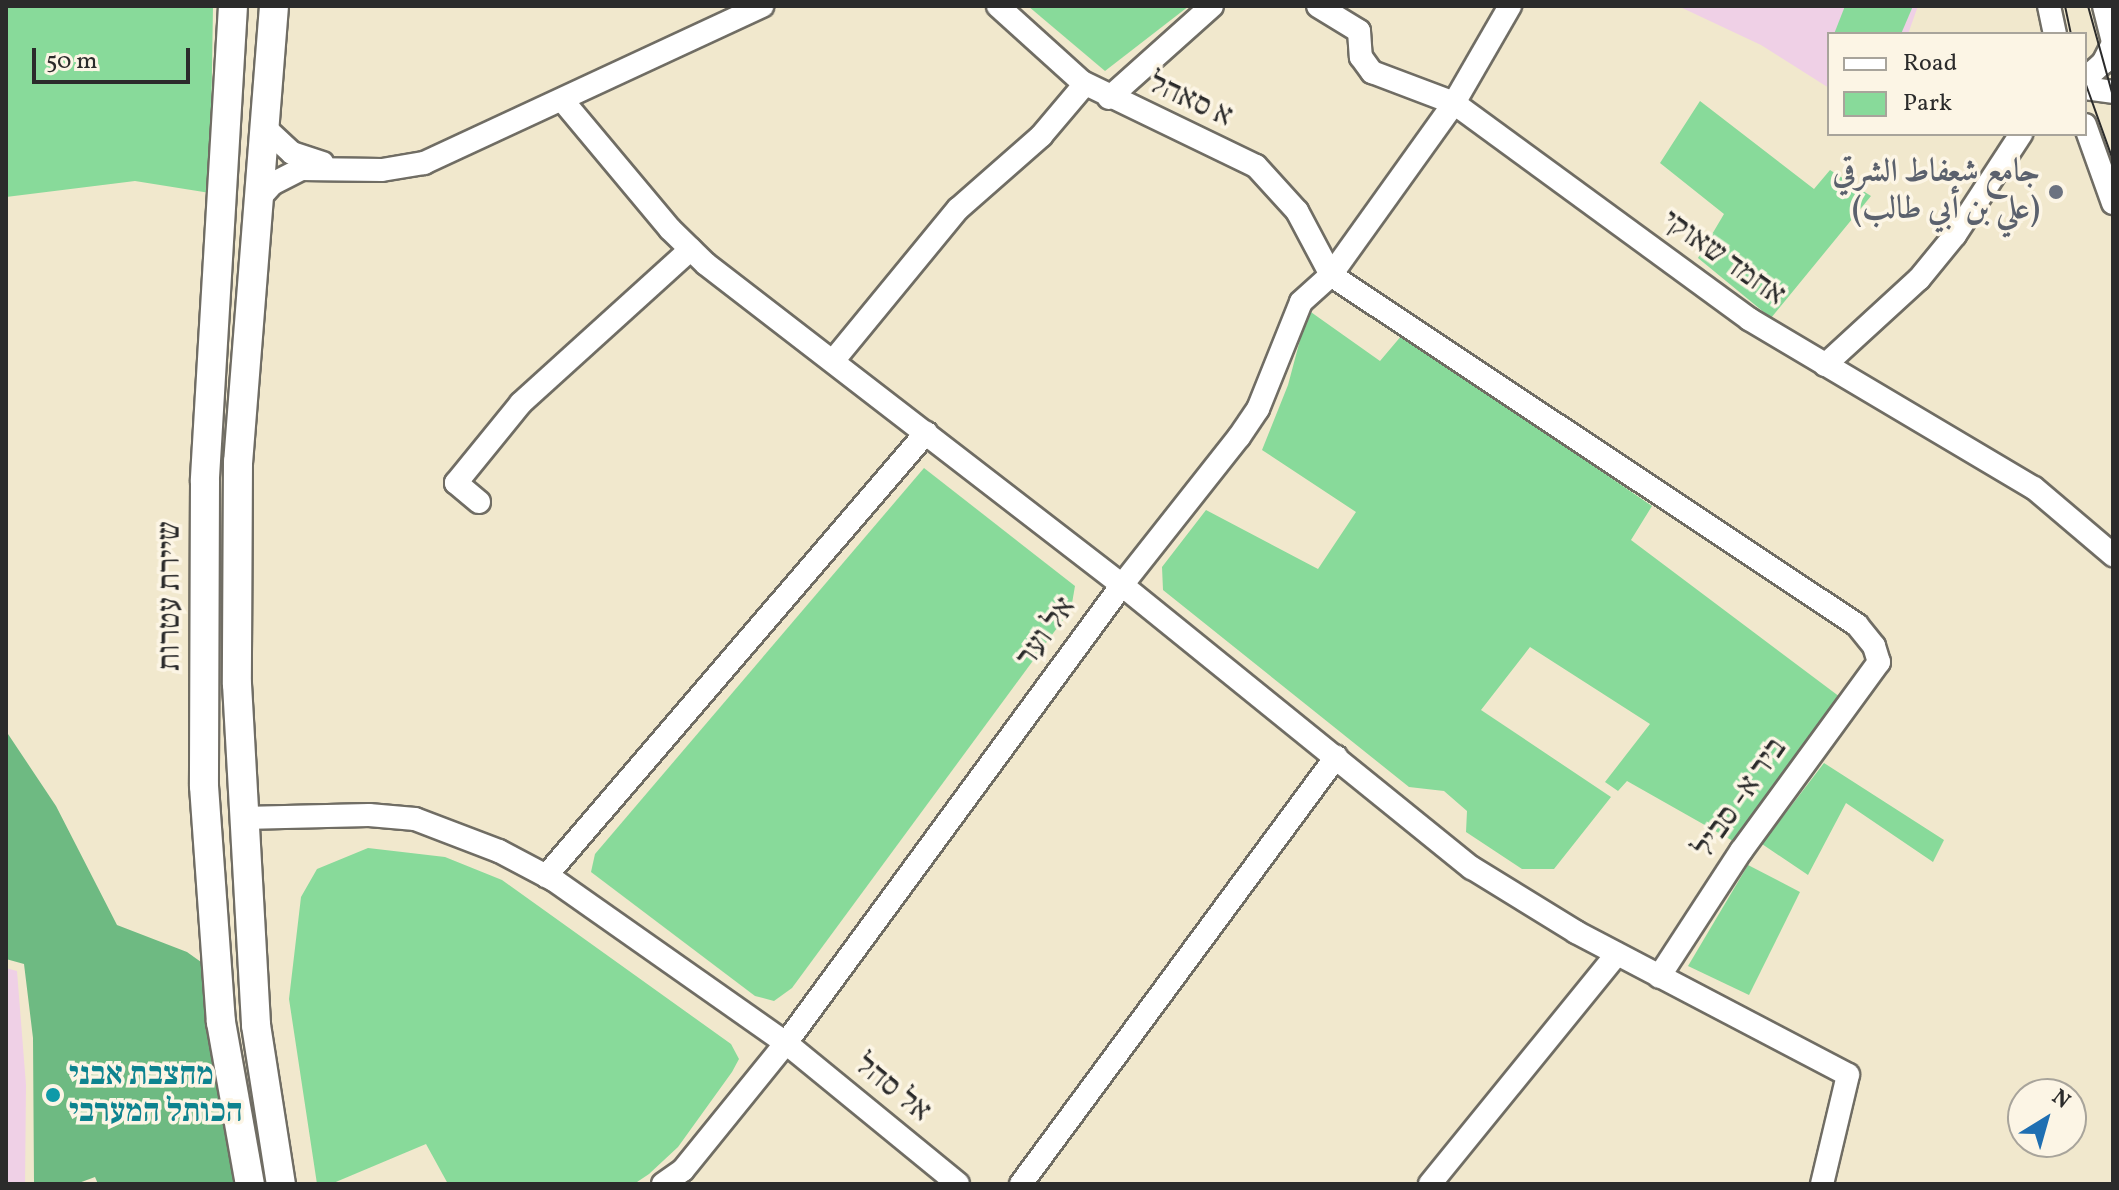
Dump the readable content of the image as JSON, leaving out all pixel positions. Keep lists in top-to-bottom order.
{
  "streets": {
    "main road": ["שיירת עטרות"],
    "street": [
      "א סאהל",
      "אחמד שאוקי",
      "אל וער",
      "ביר א- סביל",
      "אל סהל"
    ]
  },
  "crossings": [
    ["א סאהל", "אל וער"],
    ["א סאהל", "ביר א- סביל"],
    ["אחמד שאוקי", "אל וער"],
    ["שיירת עטרות", "אל סהל"],
    ["אל וער", "ביר א- סביל"],
    ["אל וער", "אל סהל"]
  ],
  "places": ["جامع شعفاط الشرقي (علي بن أبي طالب)", "מחצבת אבני הכותל המערבי"],
  "legend": ["Road", "Park"],
  "scale_bar": "50 m",
  "north": "top right"
}
